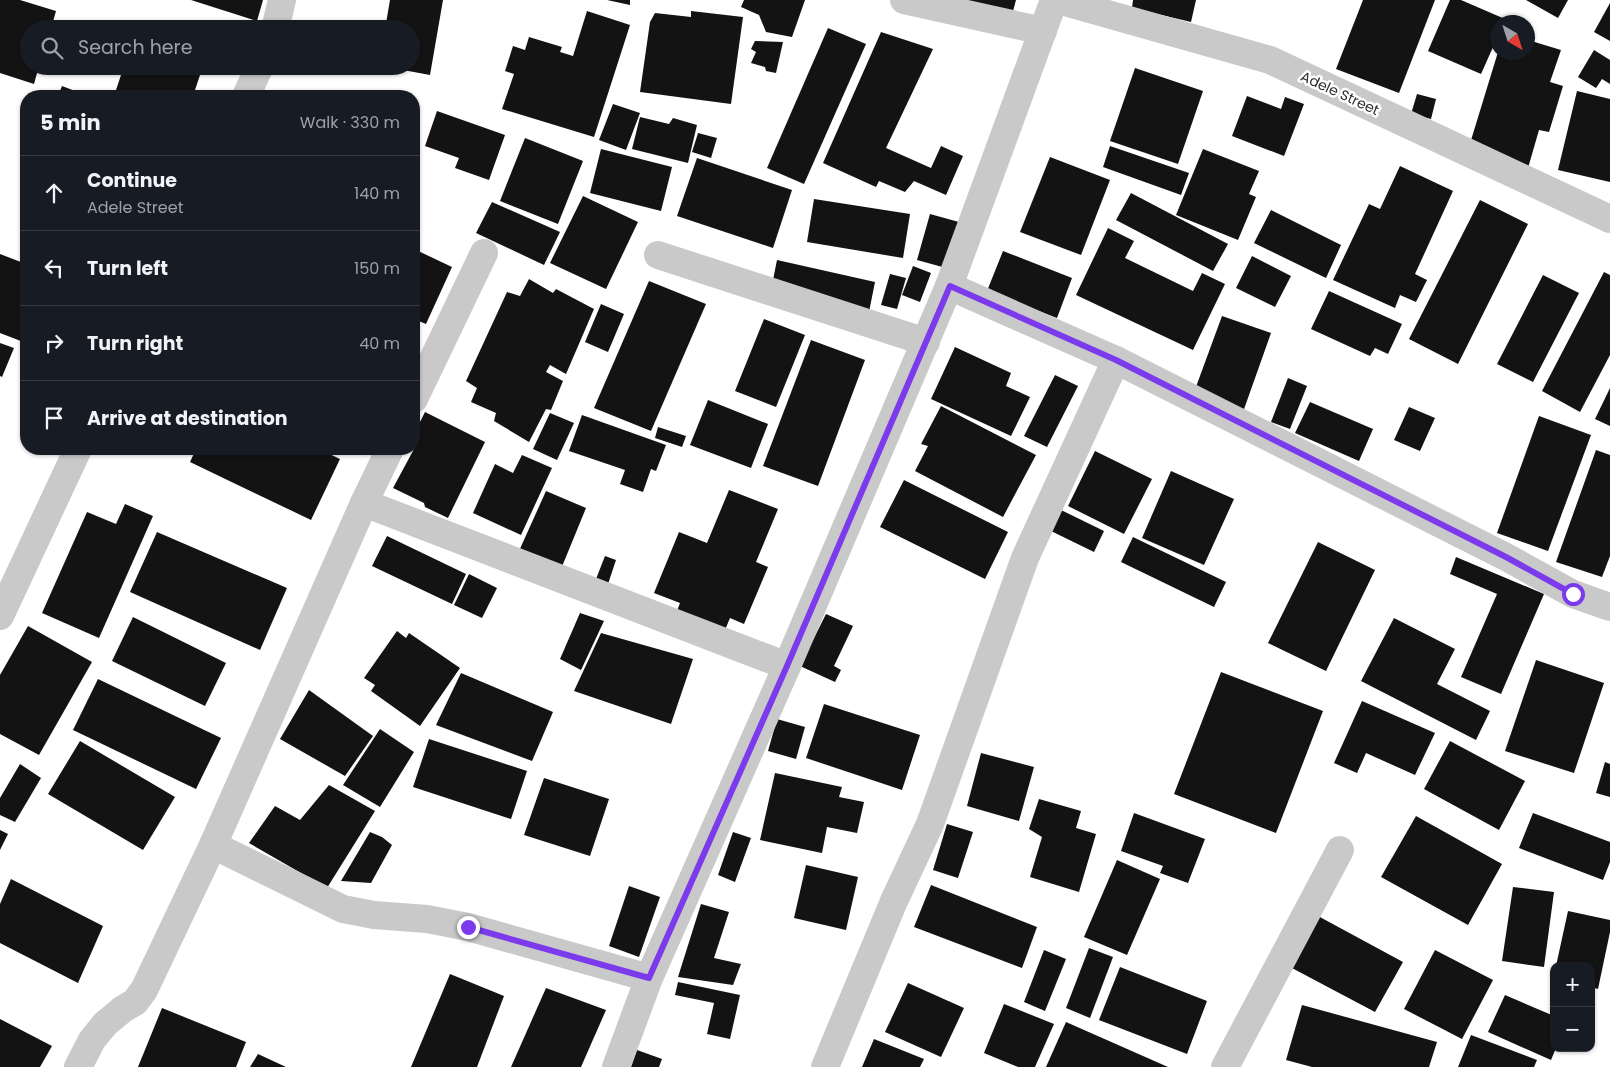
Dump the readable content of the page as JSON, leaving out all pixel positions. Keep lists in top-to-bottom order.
{
  "streets": {
    "street": ["Adele Street"]
  },
  "north": "bottom right",
  "page": {
    "search": "Search here",
    "heading": ["5 min", "Walk · 330 m"],
    "list": [
      ["Continue", "Adele Street", "140 m"],
      ["Turn left", "150 m"],
      ["Turn right", "40 m"],
      "Arrive at destination"
    ],
    "map_buttons": ["+", "−"]
  }
}
